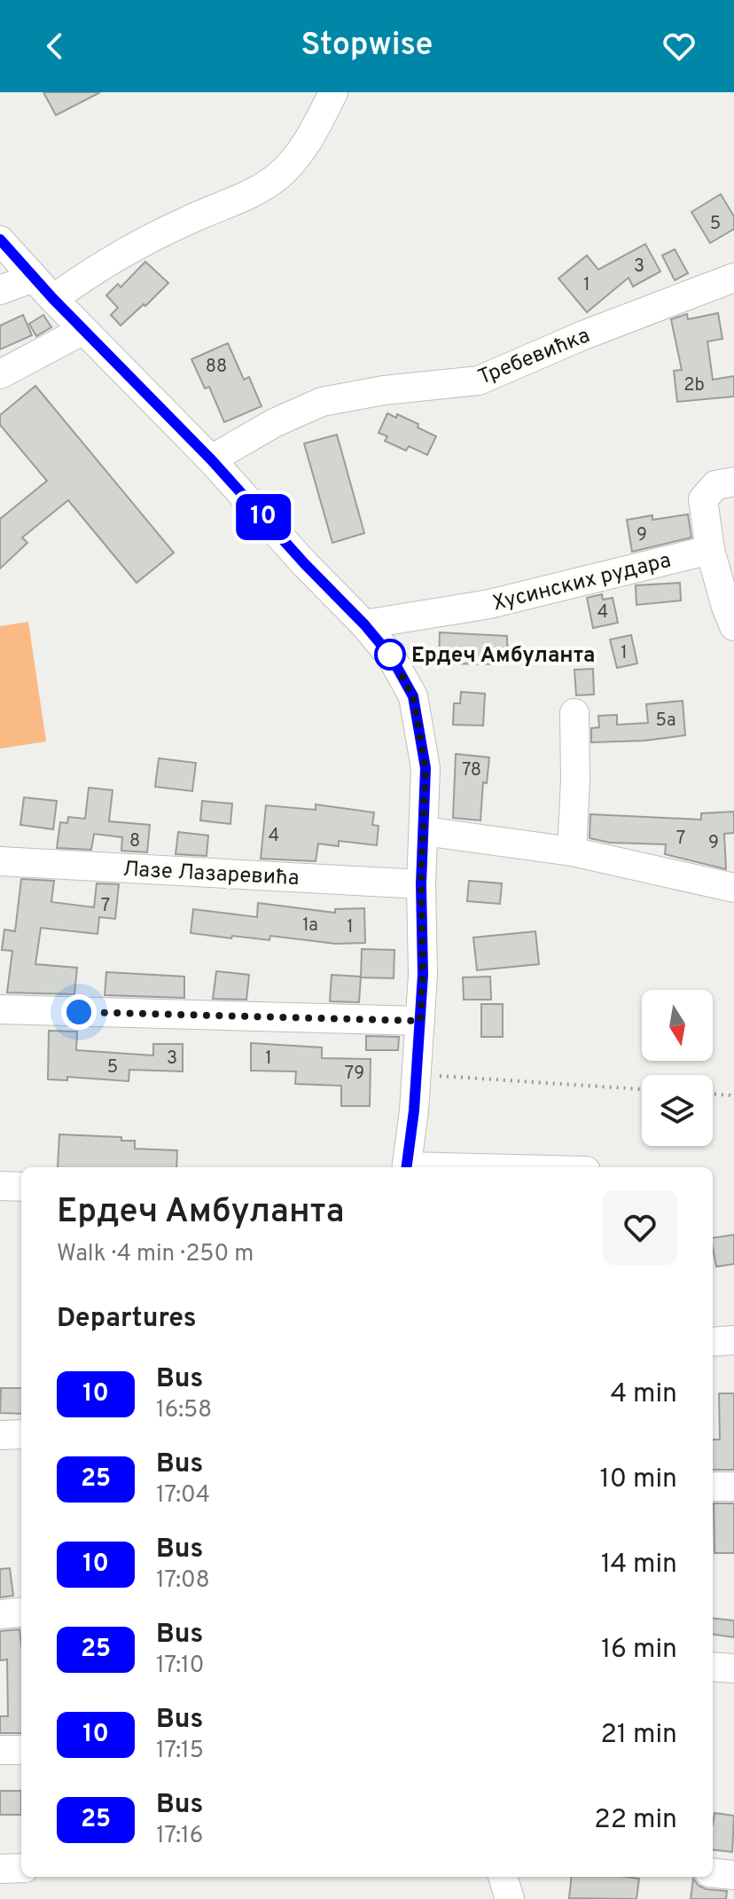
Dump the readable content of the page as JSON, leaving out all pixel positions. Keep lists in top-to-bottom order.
{
  "streets": {
    "street": ["Требевићка", "Хусинских рудара", "Лазе Лазаревића"]
  },
  "places": ["Ердеч Амбуланта"],
  "lines": ["bus line 10"],
  "house_numbers": [
    "5",
    "3",
    "1",
    "88",
    "2b",
    "9",
    "4",
    "1",
    "5a",
    "78",
    "4",
    "7",
    "8",
    "9",
    "7",
    "1a",
    "1",
    "3",
    "1",
    "5",
    "79"
  ],
  "north": "bottom",
  "page": {
    "header": "Stopwise",
    "on_map": "10",
    "heading": [
      ["Ердеч Амбуланта", "Walk · 4 min · 250 m"],
      "Departures"
    ],
    "list": [
      {
        "mark": "10",
        "name": "Bus",
        "note": "16:58",
        "value": "4 min"
      },
      {
        "mark": "25",
        "name": "Bus",
        "note": "17:04",
        "value": "10 min"
      },
      {
        "mark": "10",
        "name": "Bus",
        "note": "17:08",
        "value": "14 min"
      },
      {
        "mark": "25",
        "name": "Bus",
        "note": "17:10",
        "value": "16 min"
      },
      {
        "mark": "10",
        "name": "Bus",
        "note": "17:15",
        "value": "21 min"
      },
      {
        "mark": "25",
        "name": "Bus",
        "note": "17:16",
        "value": "22 min"
      }
    ]
  }
}
